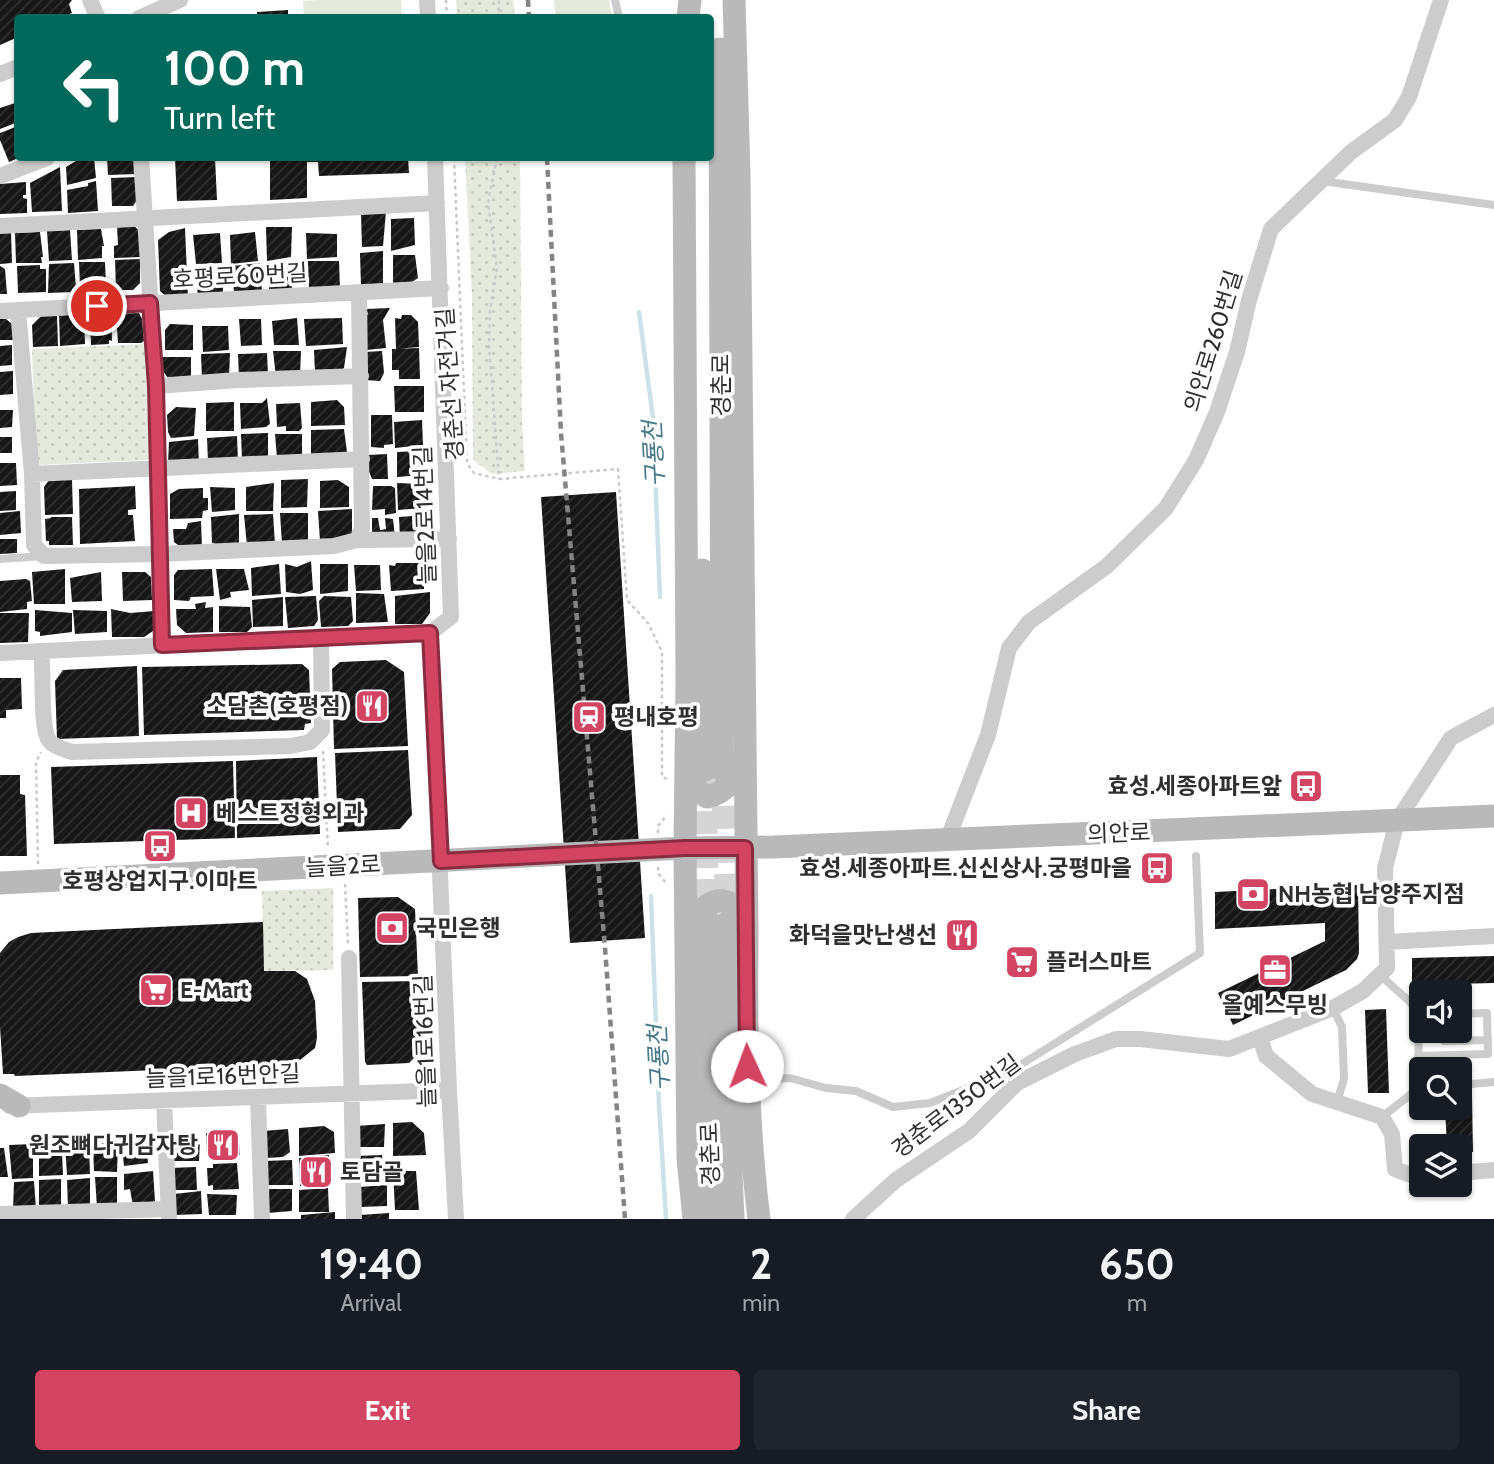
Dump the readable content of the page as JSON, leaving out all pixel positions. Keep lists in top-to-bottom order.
{
  "streets": {
    "street": [
      "호평로60번길",
      "의안로260번길",
      "경춘로",
      "늘을2로14번길",
      "의안로",
      "늘을2로",
      "늘을1로16번길",
      "늘을1로16번안길",
      "경춘로1350번길"
    ],
    "path": ["경춘선 자전거길"]
  },
  "crossings": [
    ["호평로60번길", "늘을2로14번길"],
    ["의안로260번길", "의안로"],
    ["의안로", "늘을2로"],
    ["늘을2로", "늘을1로16번길"],
    ["늘을1로16번길", "늘을1로16번안길"]
  ],
  "water": ["구룡천"],
  "places": {
    "restaurant": [
      "소담촌(호평점)",
      "화덕을맛난생선",
      "원조뼈다귀감자탕",
      "토담골"
    ],
    "station": ["평내호평"],
    "bus stop": ["효성.세종아파트앞", "호평상업지구.이마트", "효성.세종아파트.신신상사.궁평마을"],
    "hospital": ["베스트정형외과"],
    "bank": ["NH농협 남양주지점", "국민은행"],
    "supermarket": ["플러스마트", "E-Mart"],
    "office": ["올예스무빙"]
  },
  "page": {
    "turn": ["100 m", "Turn left"],
    "eta": [
      "19:40",
      "Arrival",
      "2",
      "min",
      "650",
      "m"
    ],
    "buttons": ["Exit", "Share"]
  }
}
